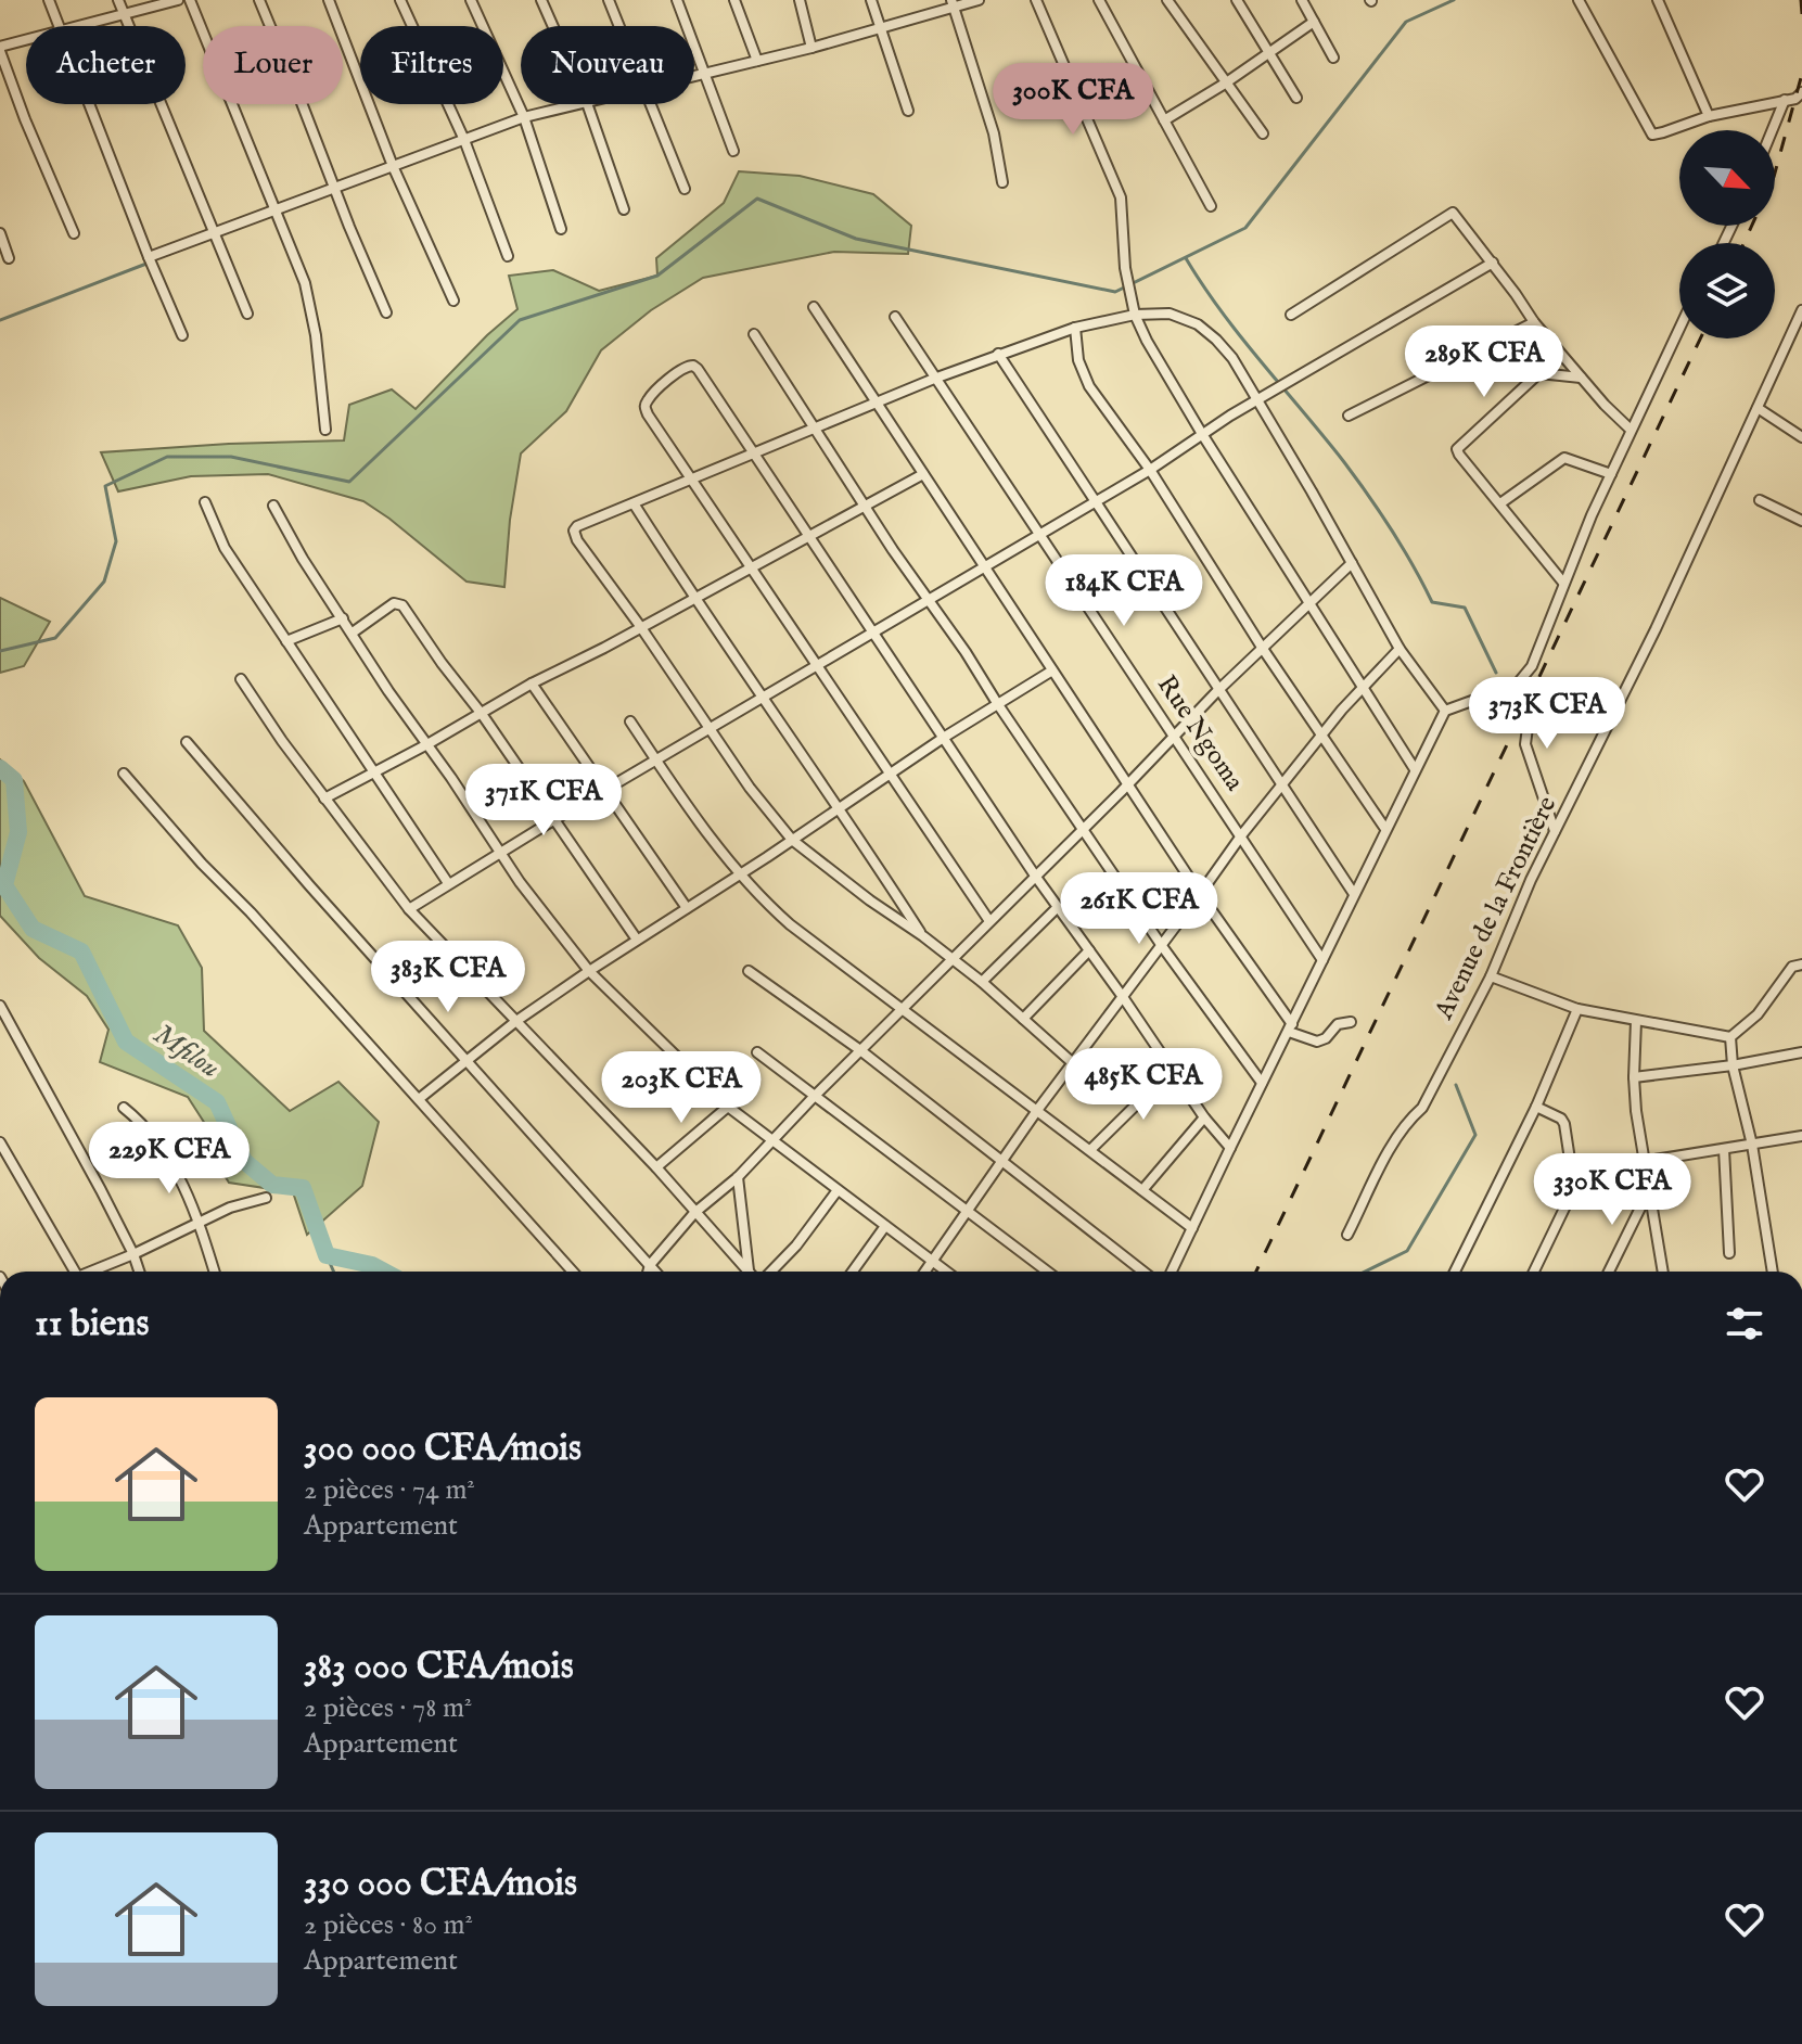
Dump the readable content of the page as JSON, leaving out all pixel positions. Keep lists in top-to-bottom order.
{
  "streets": {
    "street": ["Rue Ngoma", "Avenue de la Frontière"]
  },
  "water": ["Mfilou"],
  "north": "bottom right",
  "page": {
    "chip": [
      "Acheter",
      "Louer",
      "Filtres",
      "Nouveau"
    ],
    "price": [
      "300K CFA",
      "289K CFA",
      "184K CFA",
      "373K CFA",
      "371K CFA",
      "261K CFA",
      "383K CFA",
      "485K CFA",
      "203K CFA",
      "229K CFA",
      "330K CFA"
    ],
    "heading": "11 biens",
    "list": [
      {
        "name": "300 000 CFA/mois",
        "note": "2 pièces · 74 m² · Appartement"
      },
      {
        "name": "383 000 CFA/mois",
        "note": "2 pièces · 78 m² · Appartement"
      },
      {
        "name": "330 000 CFA/mois",
        "note": "2 pièces · 80 m² · Appartement"
      }
    ]
  }
}
